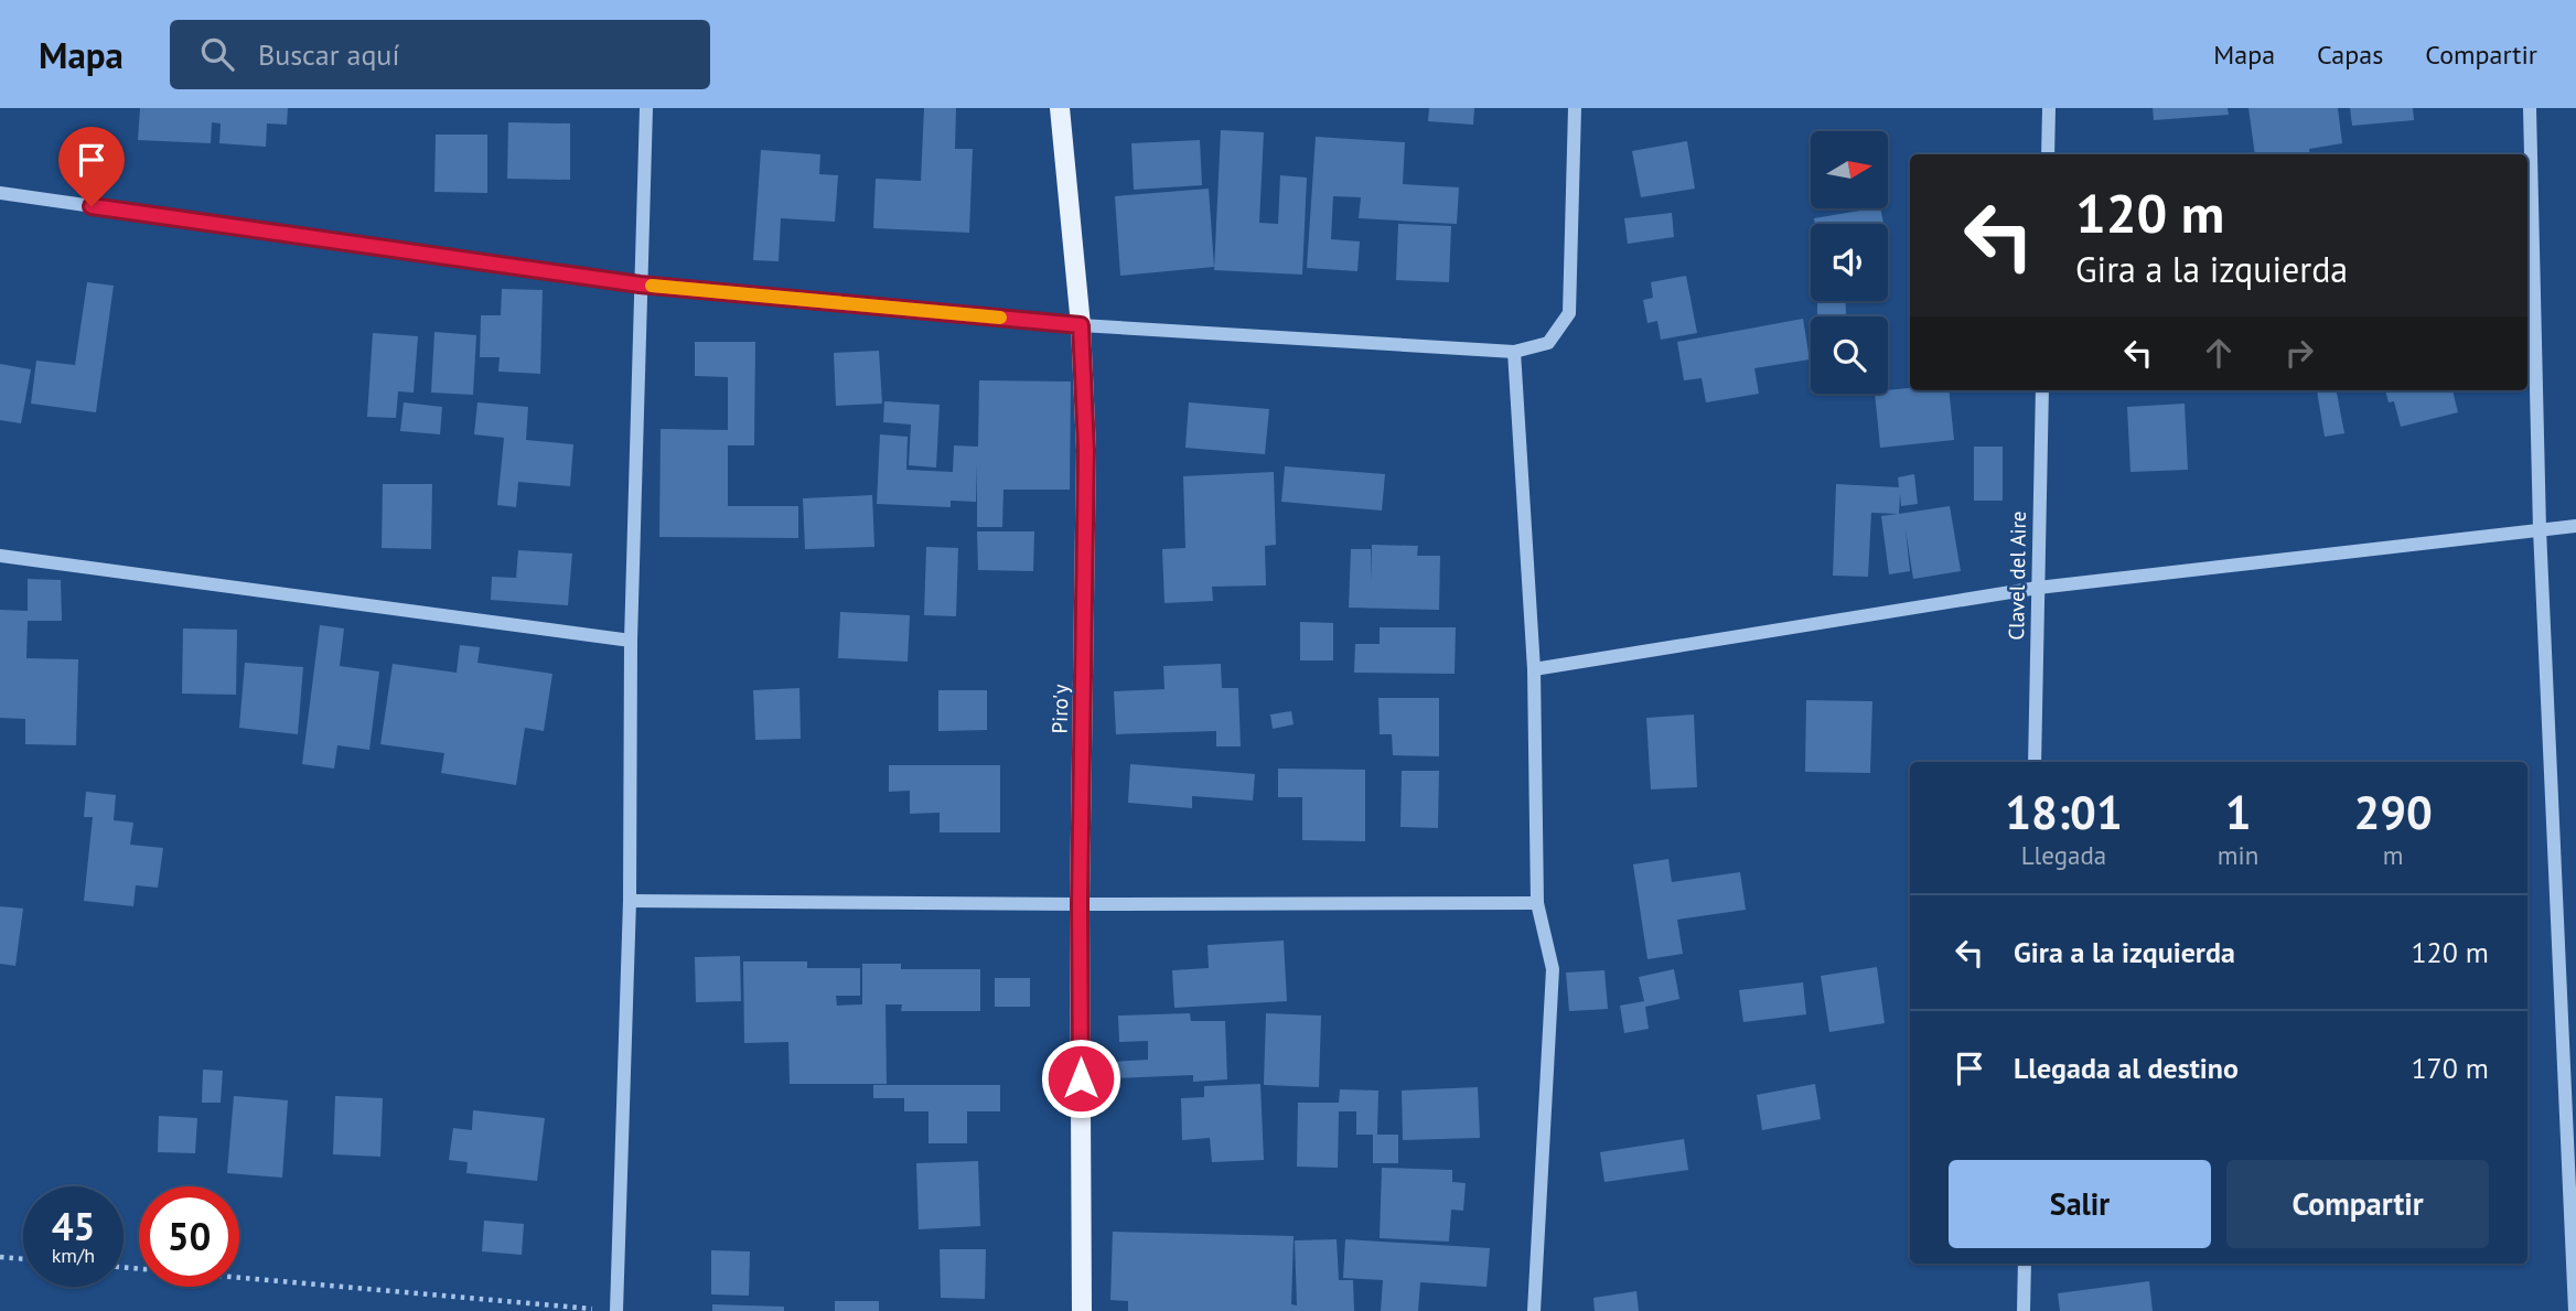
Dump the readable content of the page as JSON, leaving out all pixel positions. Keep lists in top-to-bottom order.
{
  "streets": {
    "main road": ["Piro'y"],
    "street": ["Clavel del Aire"]
  },
  "north": "right",
  "page": {
    "header": "Mapa",
    "search": "Buscar aquí",
    "nav": ["Mapa", "Capas", "Compartir"],
    "turn": ["120 m", "Gira a la izquierda"],
    "eta": [
      "18:01",
      "Llegada",
      "1",
      "min",
      "290",
      "m"
    ],
    "list": [
      {
        "name": "Gira a la izquierda",
        "value": "120 m"
      },
      {
        "name": "Llegada al destino",
        "value": "170 m"
      }
    ],
    "buttons": ["Salir", "Compartir"],
    "speed": "45 km/h",
    "limit": "50"
  }
}
